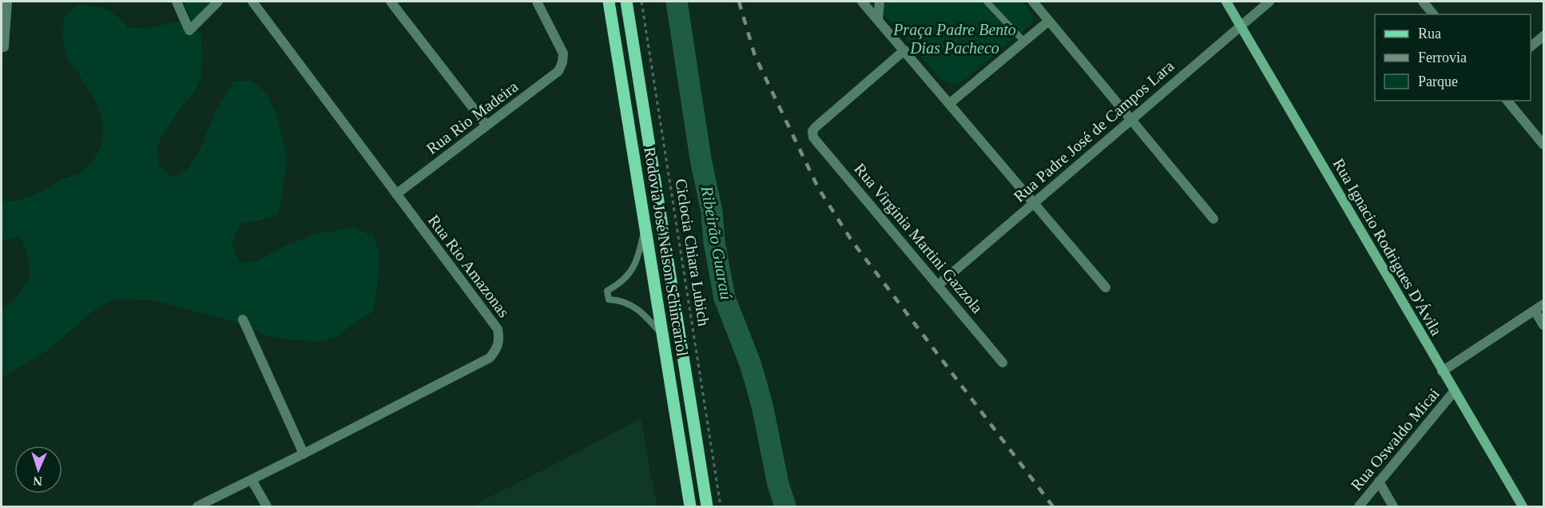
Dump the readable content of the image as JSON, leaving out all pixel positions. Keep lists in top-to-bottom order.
{
  "streets": {
    "main road": ["Rodovia José Nelson Schincariol"],
    "street": [
      "Rua Rio Madeira",
      "Rua Padre José de Campos Lara",
      "Rua Virginia Martini Gazzola",
      "Rua Ignacio Rodrigues D'Ávila",
      "Rua Rio Amazonas",
      "Rua Oswaldo Micai"
    ],
    "path": ["Ciclocia Chiara Lubich"]
  },
  "crossings": [
    ["Rua Rio Madeira", "Rua Rio Amazonas"],
    ["Rua Padre José de Campos Lara", "Rua Virginia Martini Gazzola"],
    ["Rua Padre José de Campos Lara", "Rua Ignacio Rodrigues D'Ávila"],
    ["Rua Ignacio Rodrigues D'Ávila", "Rua Oswaldo Micai"]
  ],
  "water": ["Ribeirão Guaraú"],
  "parks": ["Praça Padre Bento Dias Pacheco"],
  "legend": ["Rua", "Ferrovia", "Parque"],
  "north": "bottom"
}
